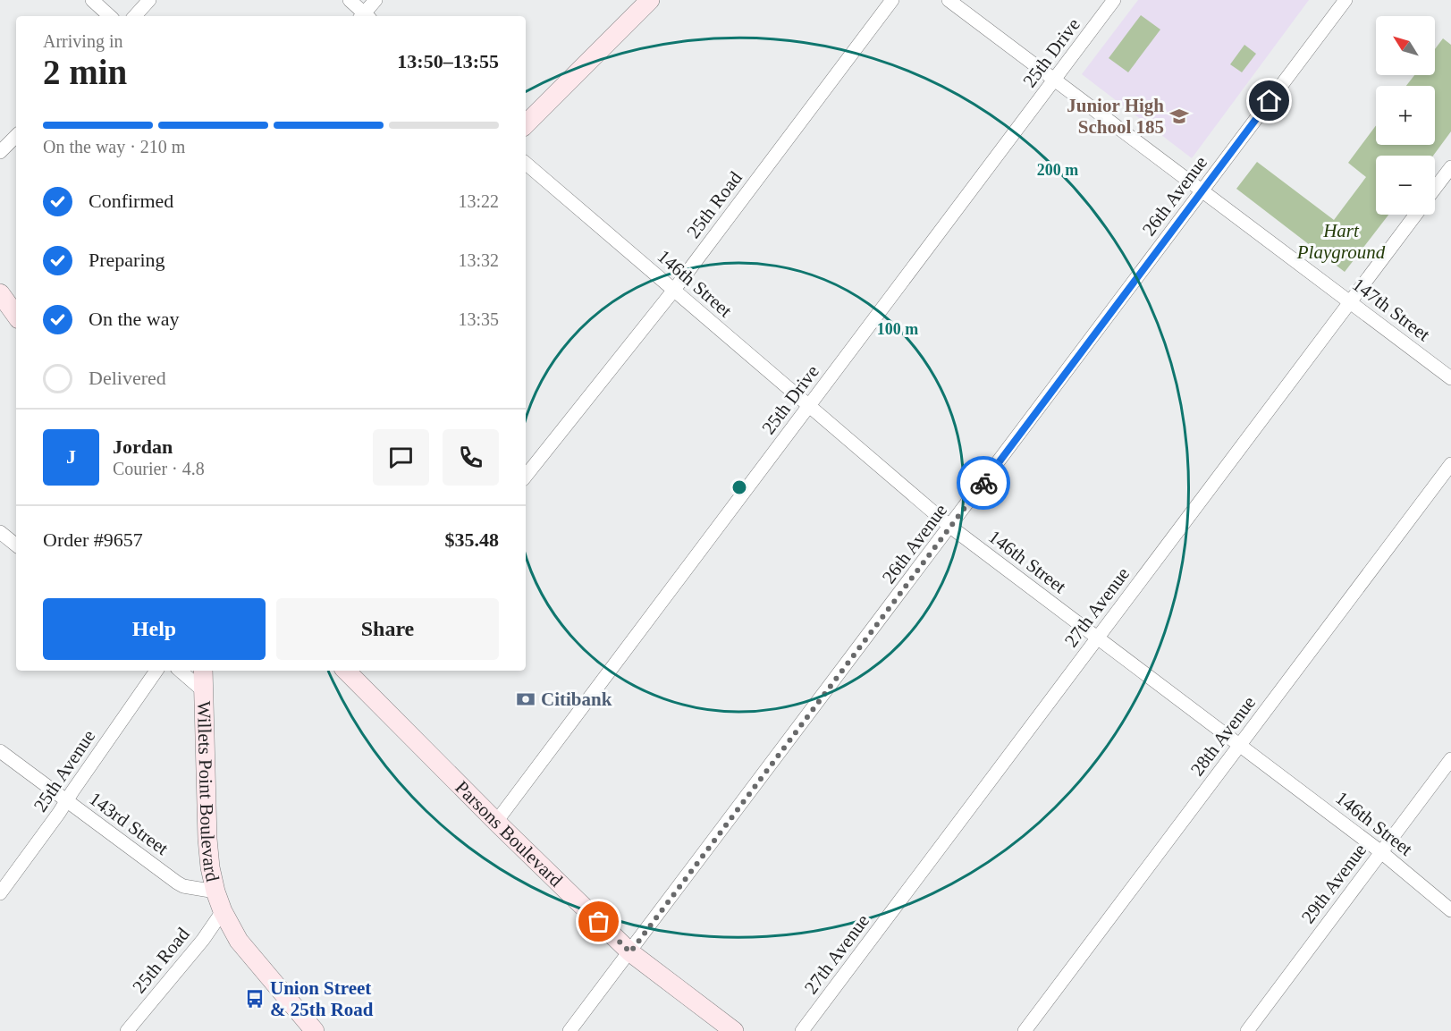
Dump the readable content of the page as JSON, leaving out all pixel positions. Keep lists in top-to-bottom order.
{
  "streets": {
    "street": [
      "25th Drive",
      "26th Avenue",
      "25th Road",
      "146th Street",
      "147th Street",
      "27th Avenue",
      "28th Avenue",
      "25th Avenue",
      "Willets Point Boulevard",
      "143rd Street",
      "Parsons Boulevard",
      "29th Avenue"
    ]
  },
  "crossings": [
    ["25th Drive", "146th Street"],
    ["25th Drive", "147th Street"],
    ["25th Drive", "Parsons Boulevard"],
    ["26th Avenue", "146th Street"],
    ["26th Avenue", "147th Street"],
    ["26th Avenue", "Parsons Boulevard"],
    ["25th Road", "146th Street"],
    ["25th Road", "Willets Point Boulevard"],
    ["146th Street", "27th Avenue"],
    ["146th Street", "28th Avenue"],
    ["146th Street", "29th Avenue"],
    ["147th Street", "27th Avenue"],
    ["25th Avenue", "143rd Street"],
    ["Willets Point Boulevard", "143rd Street"]
  ],
  "parks": ["Hart Playground"],
  "places": {
    "school or university": ["Junior High School 185"],
    "bank": ["Citibank"],
    "bus stop": ["Union Street & 25th Road"]
  },
  "north": "top left",
  "page": {
    "map_buttons": ["+", "−"],
    "heading": ["2 min", "Arriving in", "13:50–13:55"],
    "panel": [
      "Jordan",
      "Courier · 4.8",
      "Order #9657",
      "$35.48"
    ],
    "bar": "On the way · 210 m",
    "list": [
      ["Confirmed", "13:22"],
      ["Preparing", "13:32"],
      ["On the way", "13:35"],
      "Delivered"
    ],
    "round": "J",
    "buttons": ["Help", "Share"]
  },
  "rings": ["200 m", "100 m"]
}
